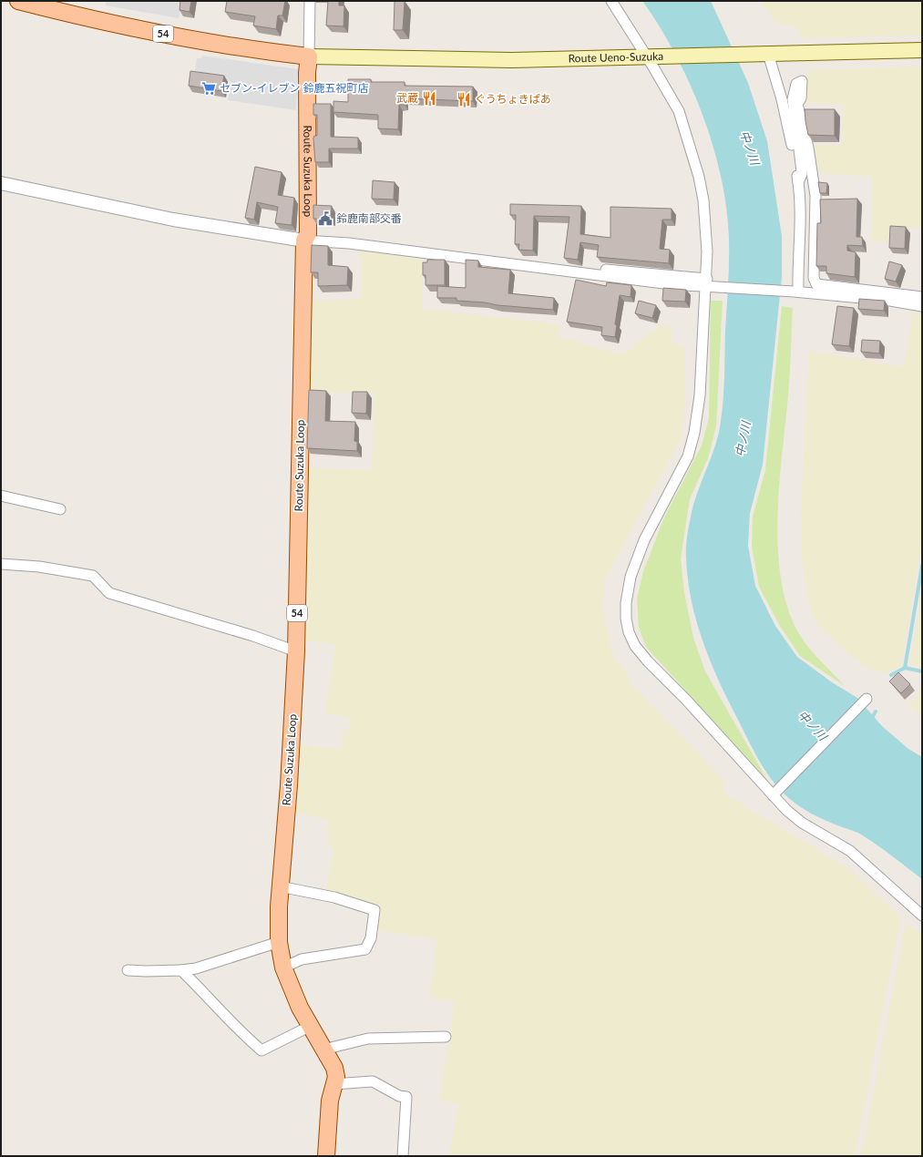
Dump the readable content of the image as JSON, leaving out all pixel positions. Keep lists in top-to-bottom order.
{
  "streets": {
    "main road": ["54", "Route Ueno-Suzuka", "Route Suzuka Loop"]
  },
  "crossings": [
    ["54", "Route Ueno-Suzuka"],
    ["54", "Route Suzuka Loop"],
    ["Route Ueno-Suzuka", "Route Suzuka Loop"]
  ],
  "water": ["中ノ川"],
  "places": {
    "supermarket": ["セブン-イレブン 鈴鹿五祝町店"],
    "restaurant": ["武蔵", "ぐうちょきぱあ"],
    "public building": ["鈴鹿南部交番"]
  }
}
